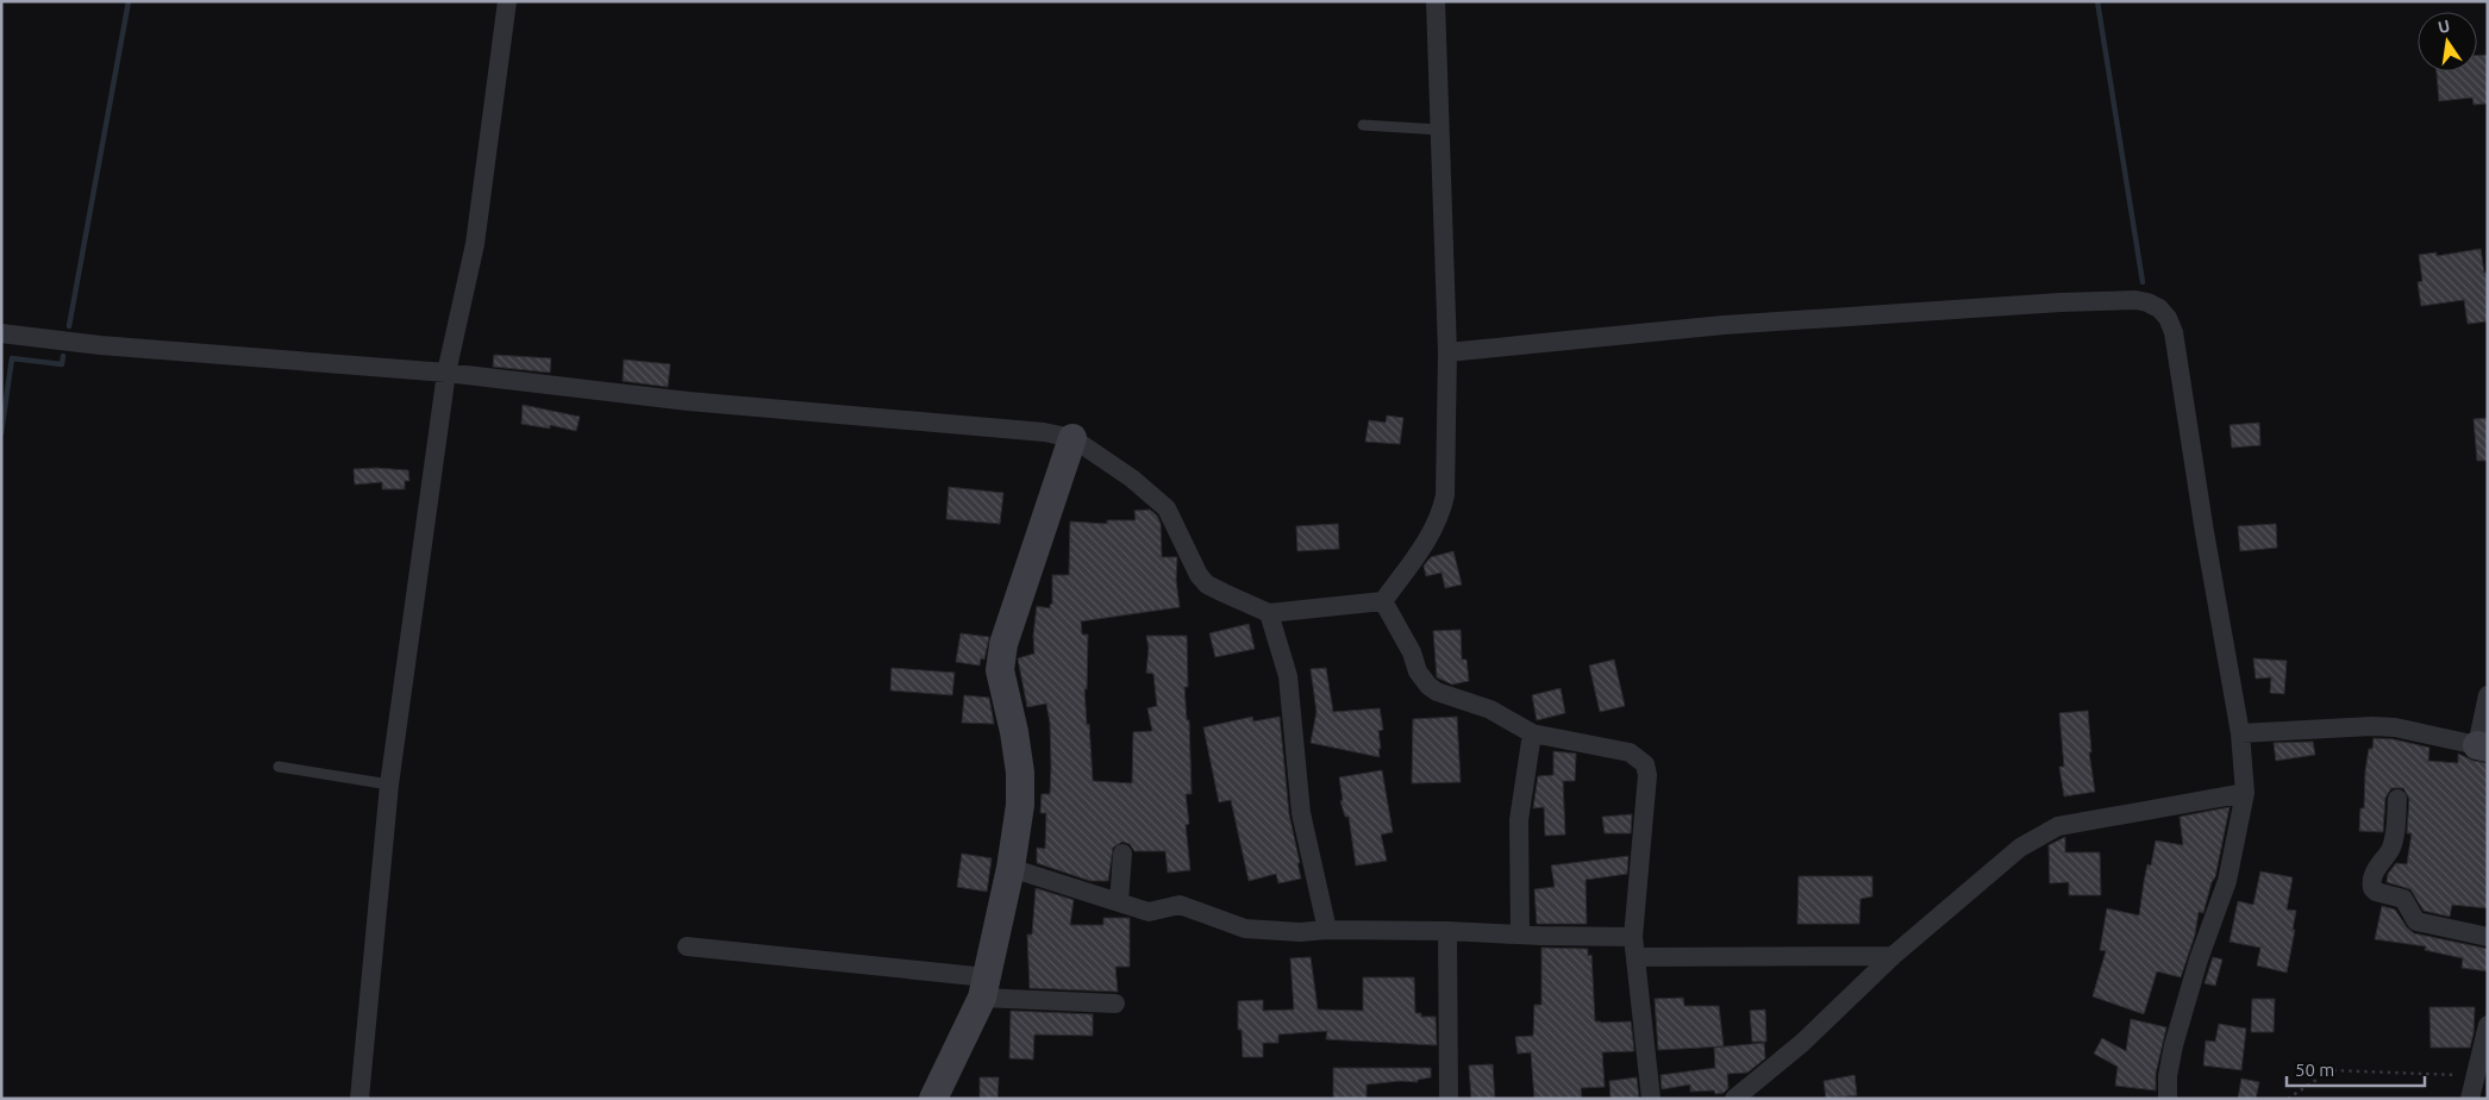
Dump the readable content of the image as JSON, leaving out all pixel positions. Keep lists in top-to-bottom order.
{
  "scale_bar": "50 m",
  "north": "top"
}
